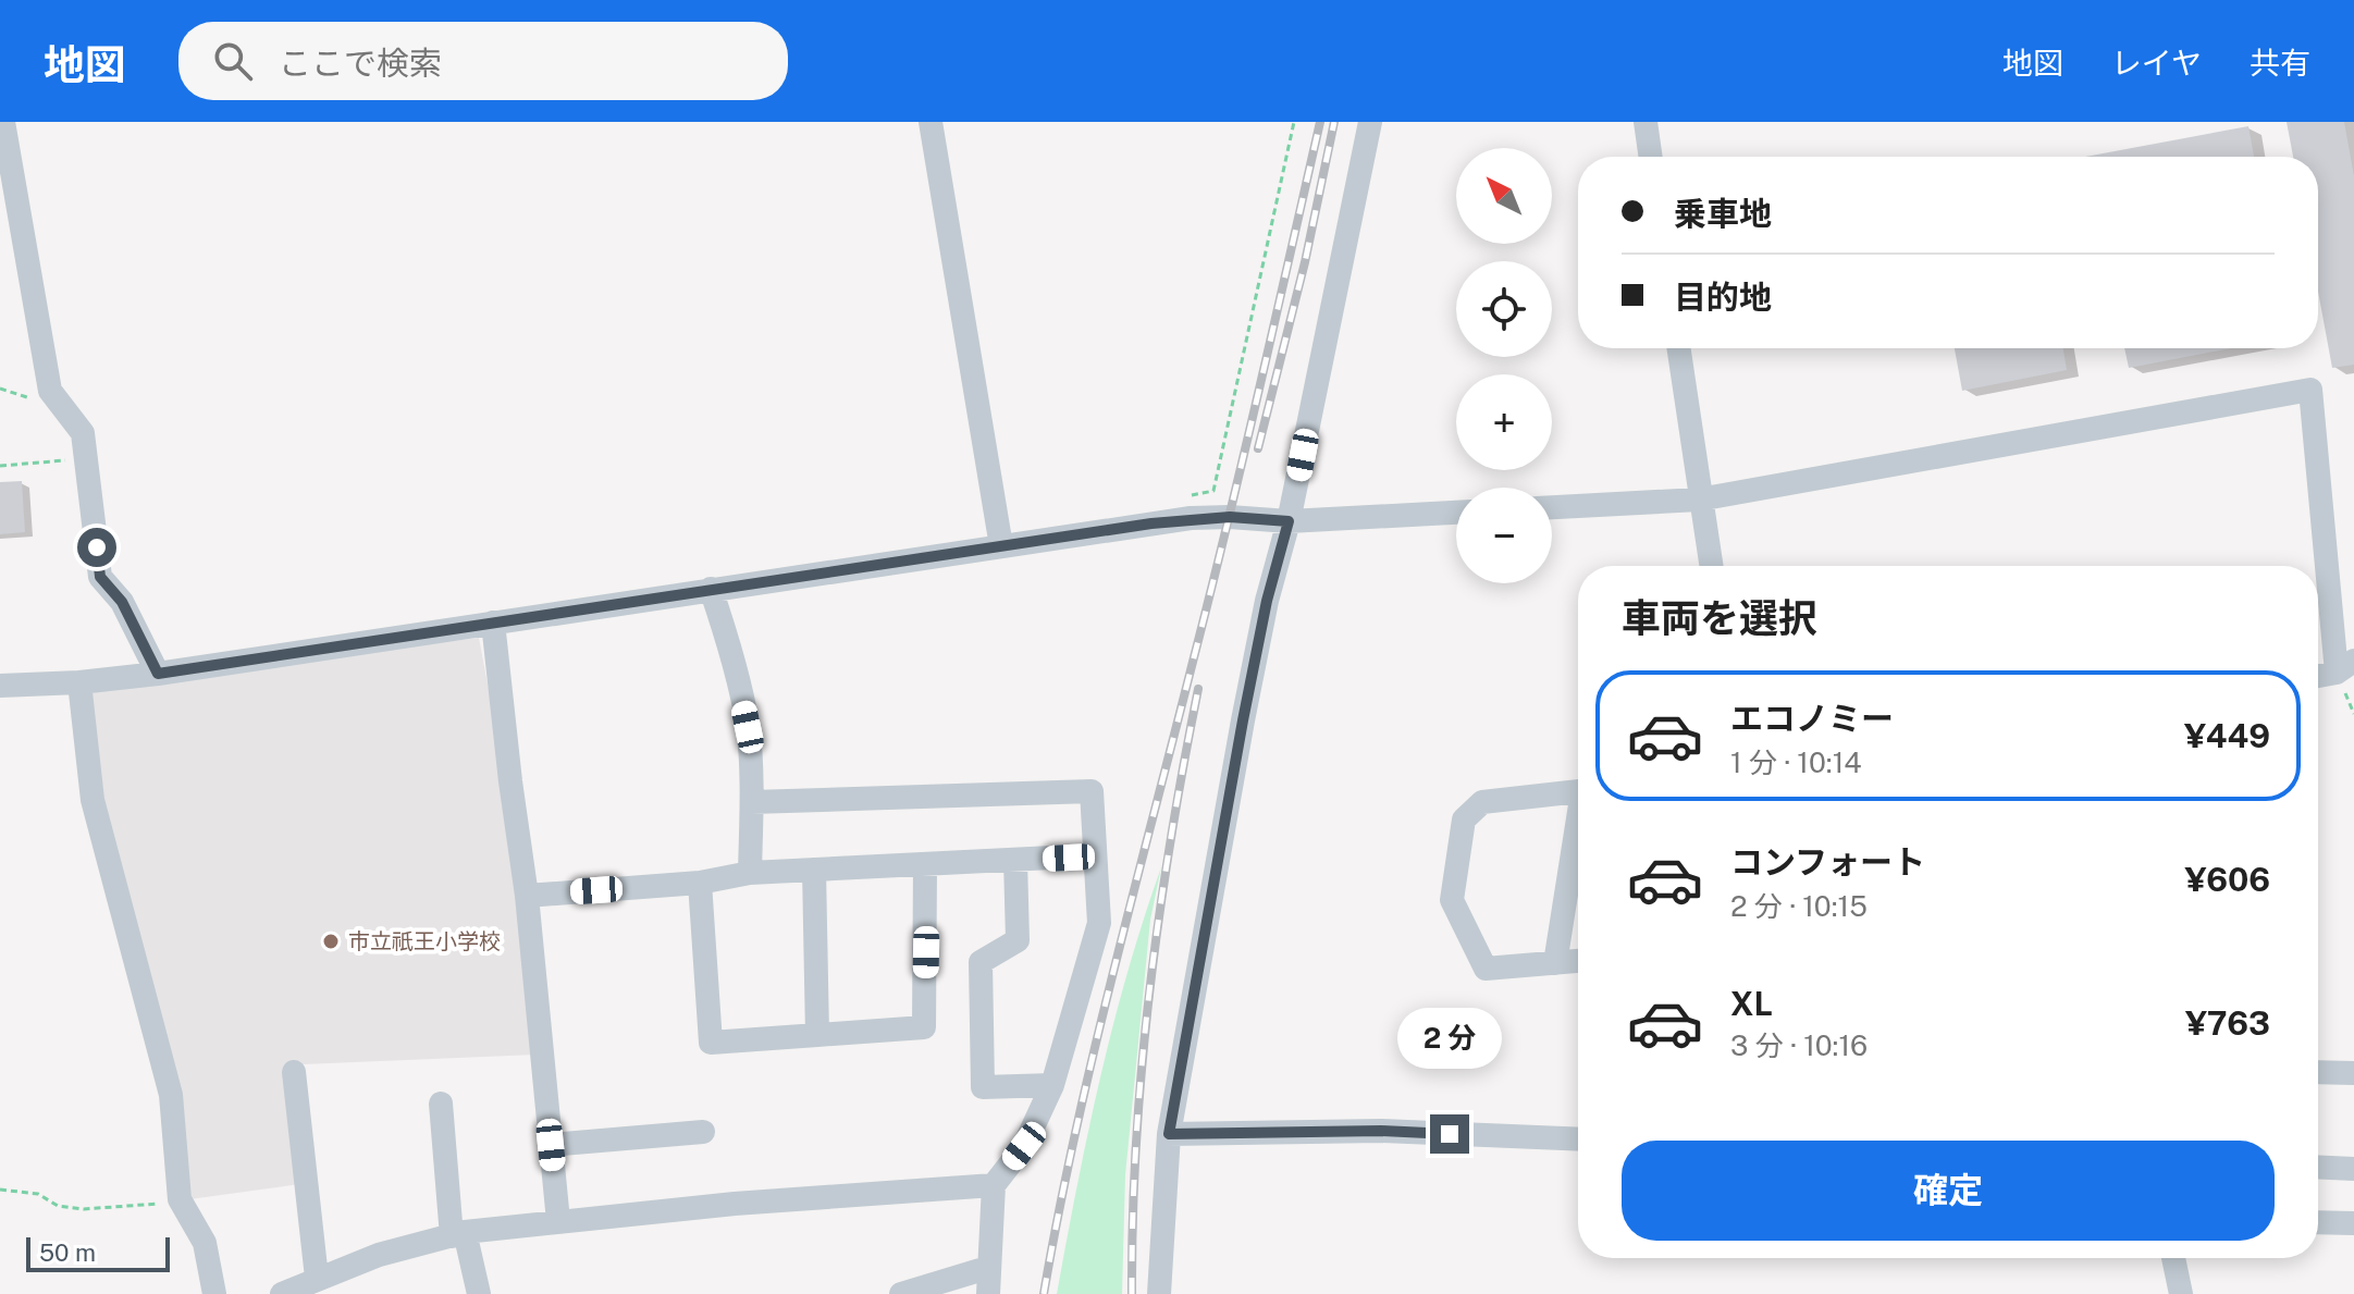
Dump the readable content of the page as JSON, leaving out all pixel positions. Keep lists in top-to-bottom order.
{
  "places": ["市立祇王小学校"],
  "scale_bar": "50 m",
  "north": "top left",
  "page": {
    "header": "地図",
    "search": "ここで検索",
    "nav": ["地図", "レイヤ", "共有"],
    "map_buttons": ["+", "−"],
    "banner": ["乗車地", "目的地"],
    "heading": "車両を選択",
    "list": [
      {
        "name": "エコノミー",
        "note": "1 分 · 10:14",
        "value": "¥449"
      },
      {
        "name": "コンフォート",
        "note": "2 分 · 10:15",
        "value": "¥606"
      },
      {
        "name": "XL",
        "note": "3 分 · 10:16",
        "value": "¥763"
      }
    ],
    "bubble": "2 分",
    "buttons": "確定",
    "scale": "50 m"
  }
}
